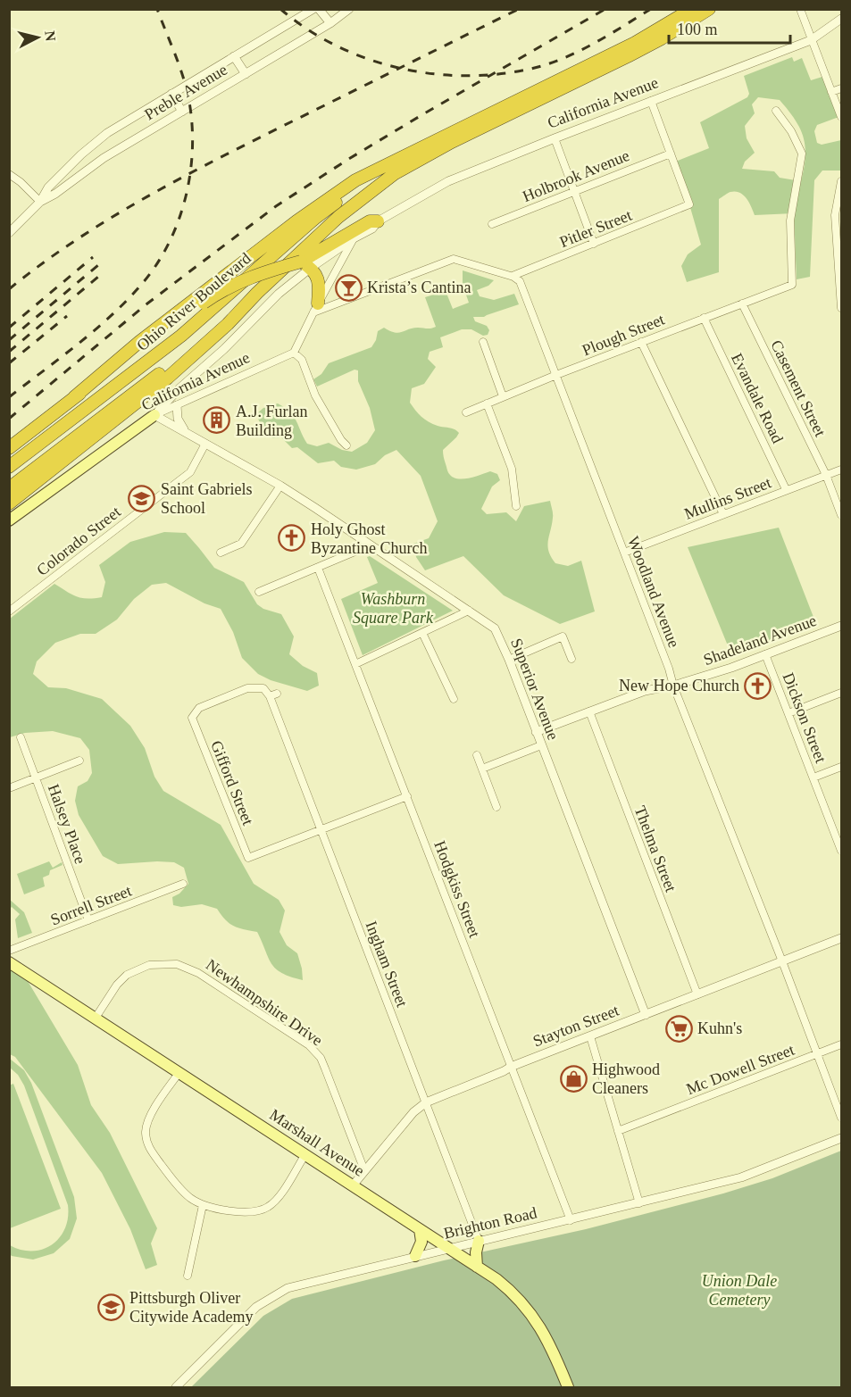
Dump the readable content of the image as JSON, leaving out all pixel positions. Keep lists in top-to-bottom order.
{
  "streets": {
    "highway": ["Ohio River Boulevard"],
    "main road": ["California Avenue", "Marshall Avenue"],
    "street": [
      "Preble Avenue",
      "Holbrook Avenue",
      "Pitler Street",
      "Plough Street",
      "Casement Street",
      "Evandale Road",
      "Mullins Street",
      "Colorado Street",
      "Woodland Avenue",
      "Shadeland Avenue",
      "Superior Avenue",
      "Dickson Street",
      "Gifford Street",
      "Halsey Place",
      "Thelma Street",
      "Hodgkiss Street",
      "Sorrell Street",
      "Ingham Street",
      "Newhampshire Drive",
      "Stayton Street",
      "Mc Dowell Street",
      "Brighton Road"
    ]
  },
  "crossings": [
    ["California Avenue", "Superior Avenue"],
    ["Holbrook Avenue", "Pitler Street"],
    ["Pitler Street", "Woodland Avenue"],
    ["Plough Street", "Casement Street"],
    ["Plough Street", "Evandale Road"],
    ["Plough Street", "Woodland Avenue"],
    ["Casement Street", "Mullins Street"],
    ["Evandale Road", "Mullins Street"],
    ["Mullins Street", "Woodland Avenue"],
    ["Colorado Street", "Superior Avenue"],
    ["Woodland Avenue", "Shadeland Avenue"],
    ["Woodland Avenue", "Stayton Street"],
    ["Woodland Avenue", "Mc Dowell Street"],
    ["Shadeland Avenue", "Superior Avenue"],
    ["Shadeland Avenue", "Dickson Street"],
    ["Shadeland Avenue", "Thelma Street"],
    ["Superior Avenue", "Stayton Street"],
    ["Gifford Street", "Ingham Street"],
    ["Halsey Place", "Sorrell Street"],
    ["Thelma Street", "Stayton Street"],
    ["Hodgkiss Street", "Stayton Street"],
    ["Hodgkiss Street", "Brighton Road"],
    ["Ingham Street", "Stayton Street"],
    ["Ingham Street", "Brighton Road"],
    ["Newhampshire Drive", "Stayton Street"],
    ["Newhampshire Drive", "Marshall Avenue"],
    ["Stayton Street", "Marshall Avenue"],
    ["Marshall Avenue", "Brighton Road"]
  ],
  "parks": ["Washburn Square Park", "Union Dale Cemetery"],
  "places": {
    "bar": ["Krista’s Cantina"],
    "building": ["A.J. Furlan Building"],
    "school or university": ["Saint Gabriels School", "Pittsburgh Oliver Citywide Academy"],
    "church": ["Holy Ghost Byzantine Church", "New Hope Church"],
    "supermarket": ["Kuhn's"],
    "shop": ["Highwood Cleaners"]
  },
  "scale_bar": "100 m",
  "north": "right"
}
